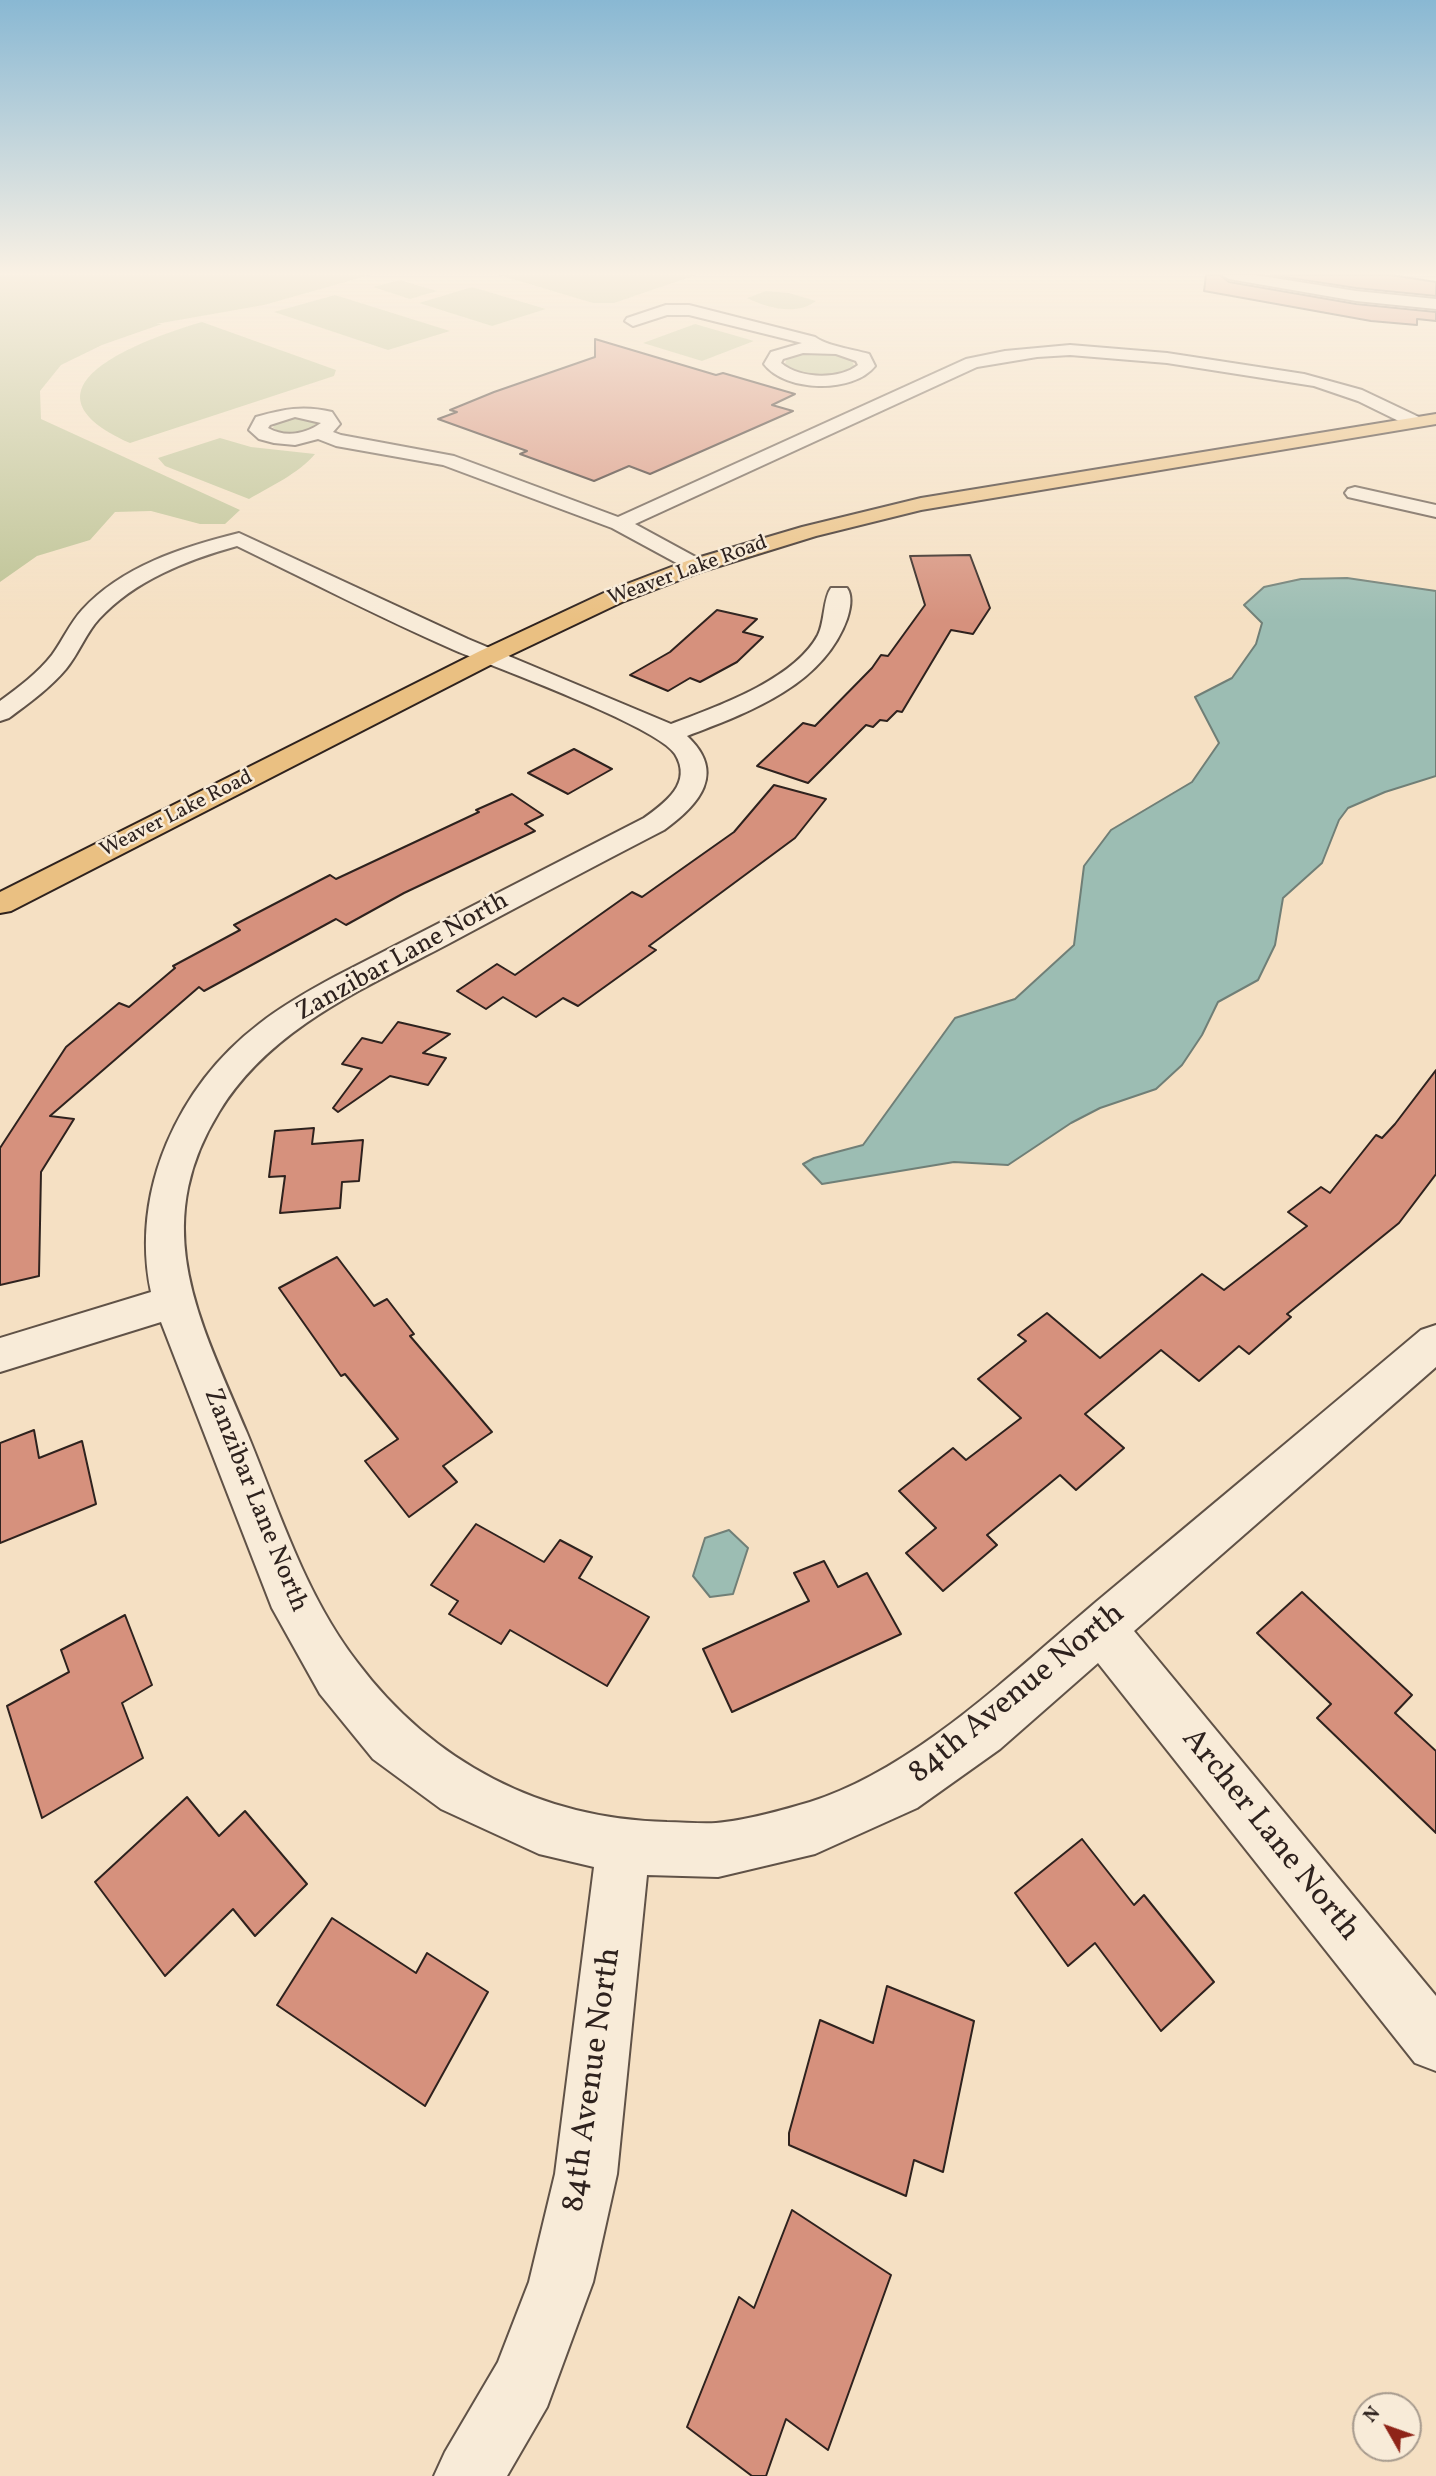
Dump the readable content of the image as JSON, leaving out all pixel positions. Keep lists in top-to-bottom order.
{
  "streets": {
    "main road": ["Weaver Lake Road"],
    "street": ["Zanzibar Lane North", "84th Avenue North", "Archer Lane North"]
  },
  "crossings": [
    ["Zanzibar Lane North", "84th Avenue North"],
    ["84th Avenue North", "Archer Lane North"]
  ],
  "north": "top left"
}
